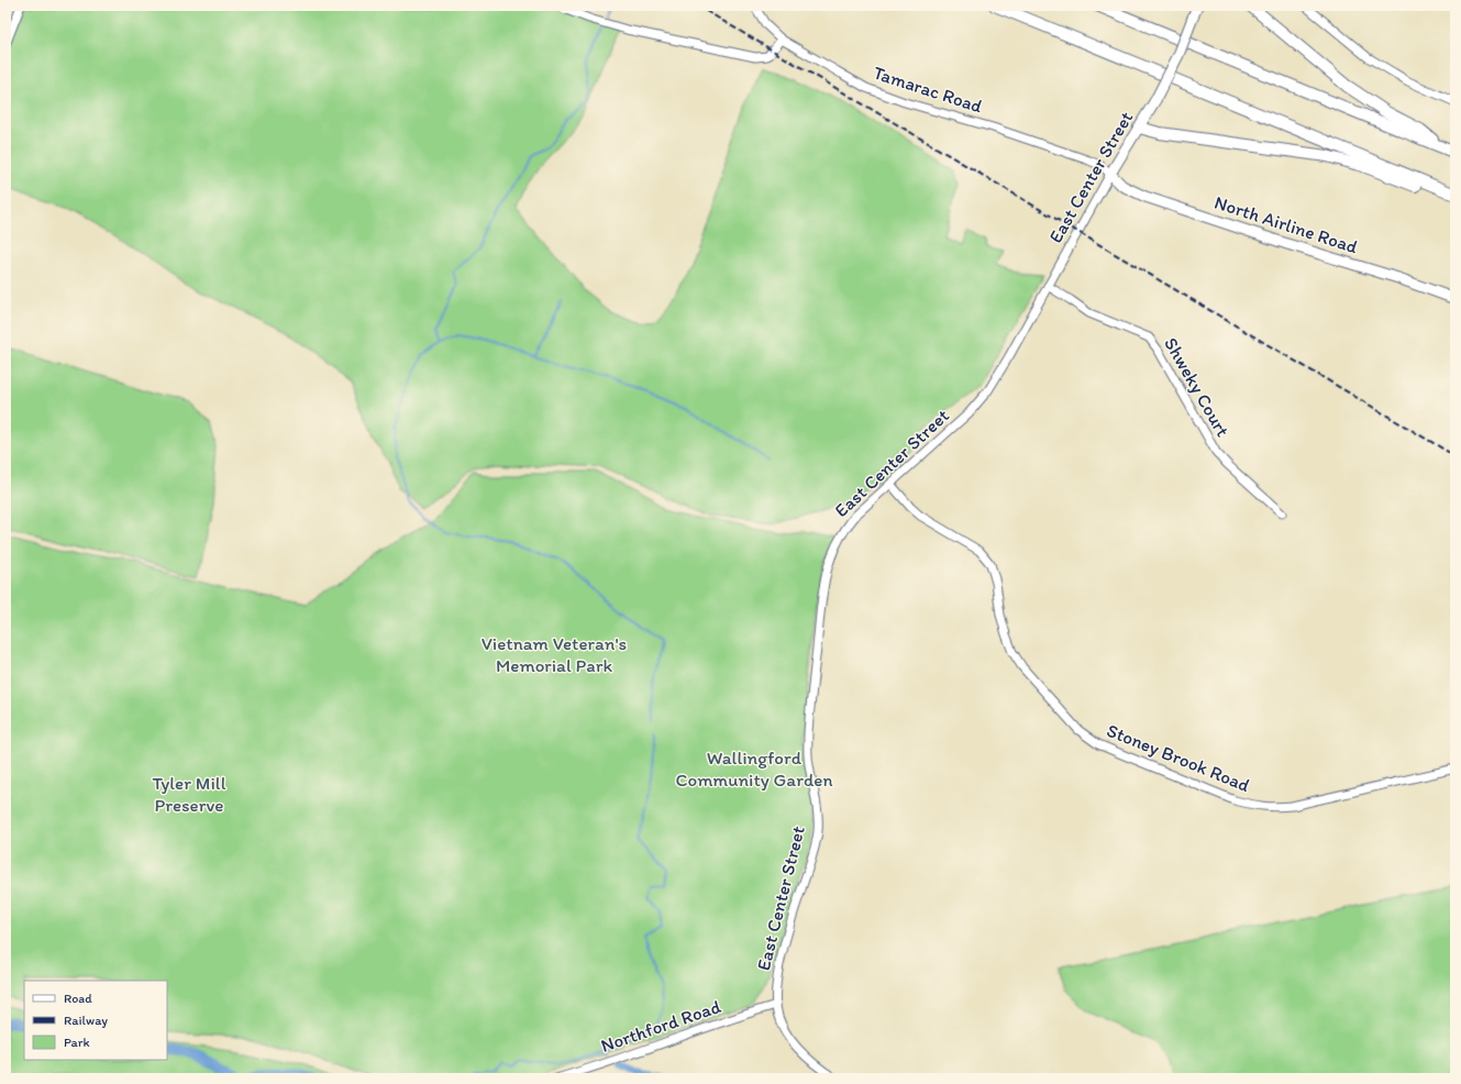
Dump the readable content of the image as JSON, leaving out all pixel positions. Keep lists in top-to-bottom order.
{
  "streets": {
    "main road": ["East Center Street", "North Airline Road"],
    "street": [
      "Tamarac Road",
      "Shweky Court",
      "Stoney Brook Road",
      "Northford Road"
    ]
  },
  "crossings": [
    ["Tamarac Road", "East Center Street"],
    ["Tamarac Road", "North Airline Road"],
    ["East Center Street", "North Airline Road"],
    ["East Center Street", "Shweky Court"],
    ["East Center Street", "Stoney Brook Road"],
    ["East Center Street", "Northford Road"]
  ],
  "parks": ["Vietnam Veteran's Memorial Park", "Wallingford Community Garden", "Tyler Mill Preserve"],
  "legend": ["Road", "Railway", "Park"]
}
